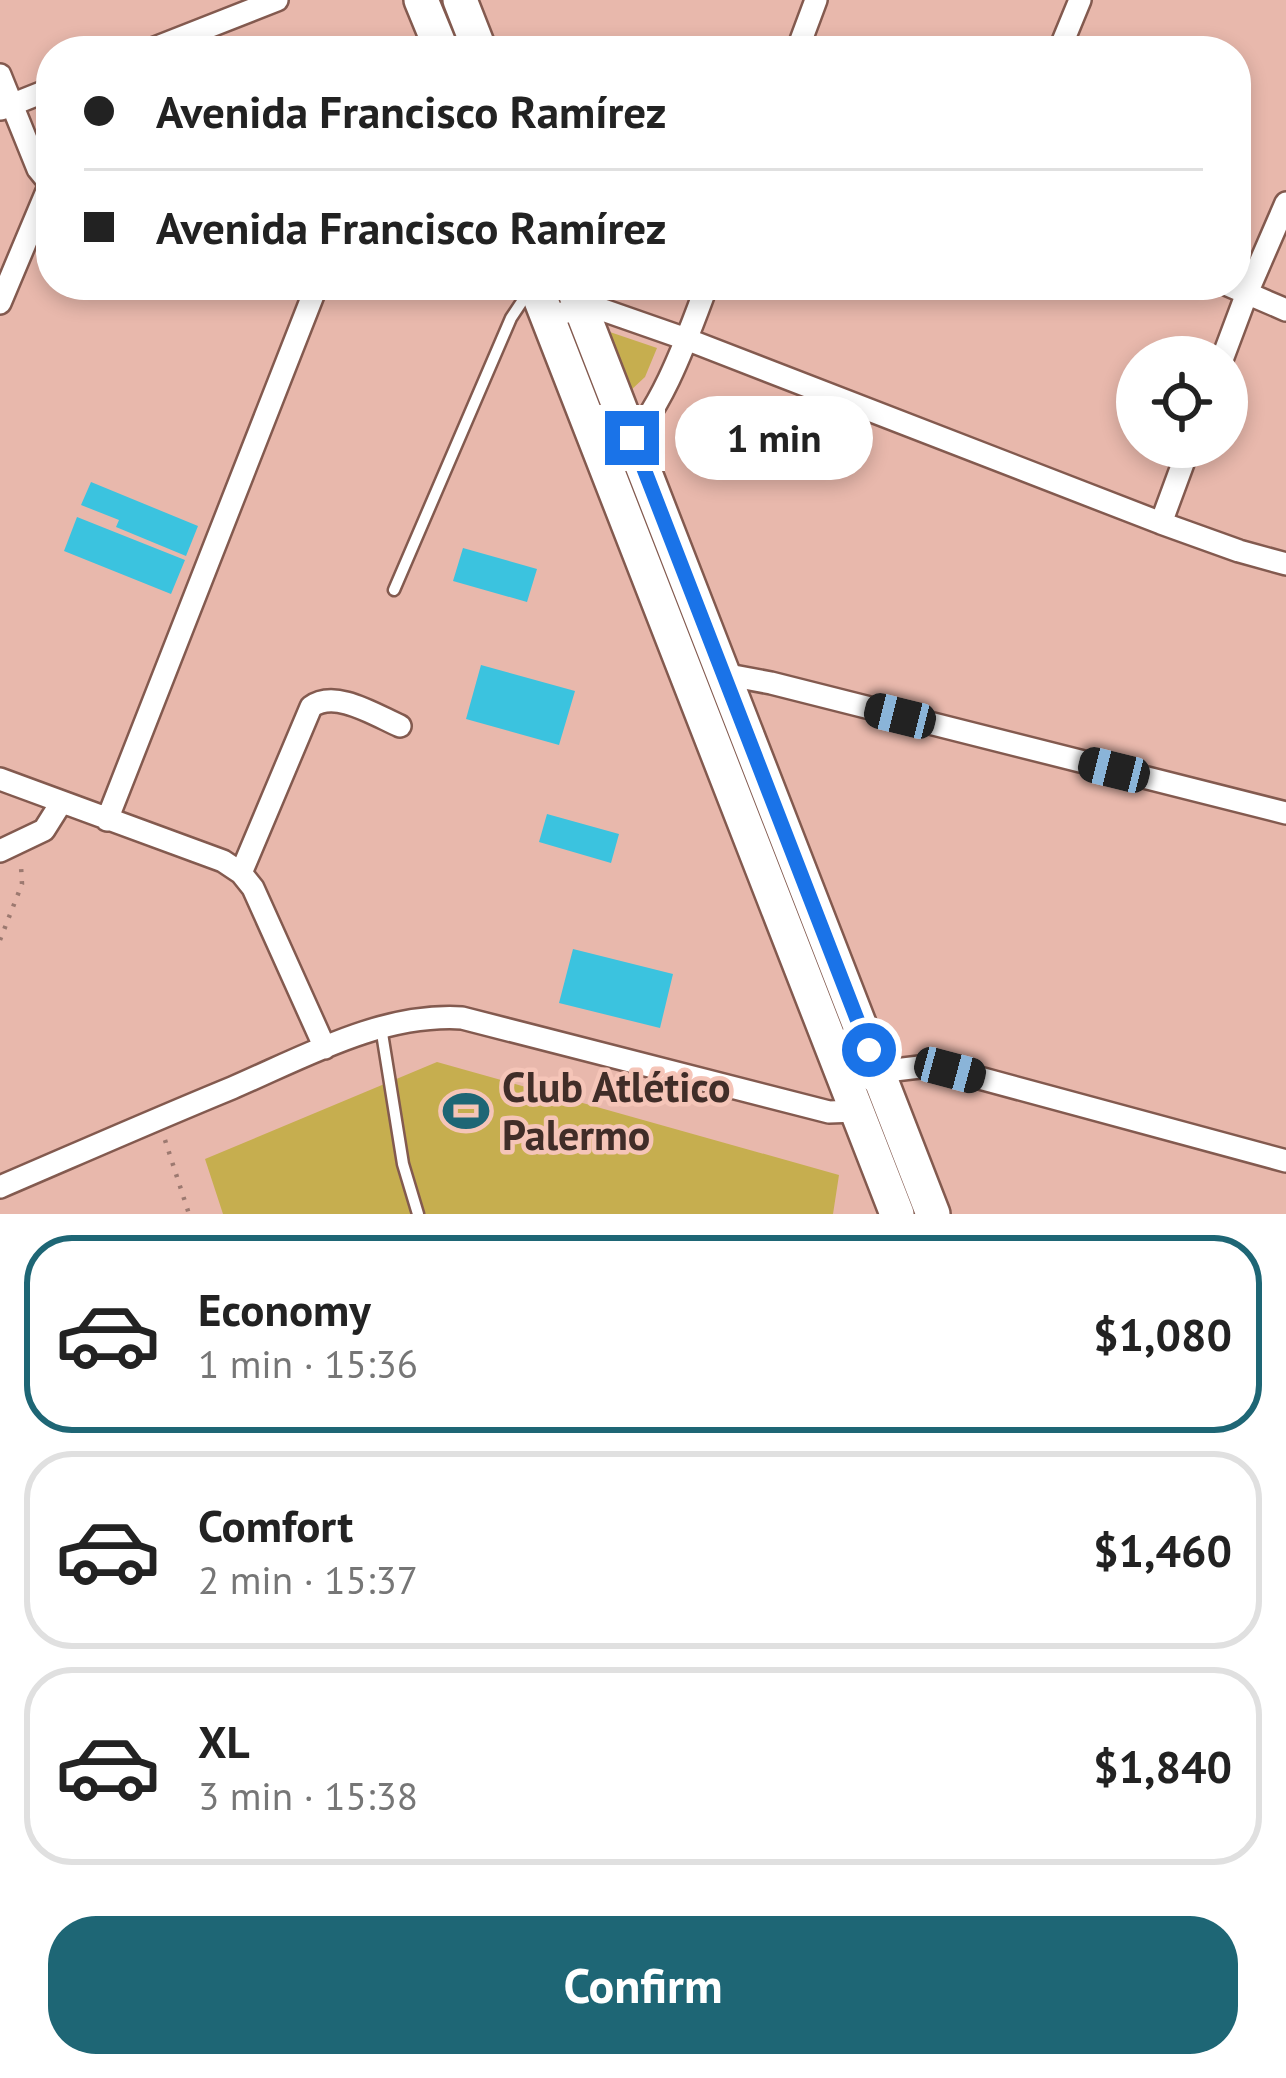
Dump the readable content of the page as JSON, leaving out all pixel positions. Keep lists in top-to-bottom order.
{
  "places": {
    "sports": ["Club Atlético Palermo"]
  },
  "page": {
    "banner": ["Avenida Francisco Ramírez", "Avenida Francisco Ramírez"],
    "bubble": "1 min",
    "list": [
      {
        "name": "Economy",
        "note": "1 min · 15:36",
        "value": "$1,080"
      },
      {
        "name": "Comfort",
        "note": "2 min · 15:37",
        "value": "$1,460"
      },
      {
        "name": "XL",
        "note": "3 min · 15:38",
        "value": "$1,840"
      }
    ],
    "buttons": "Confirm"
  }
}
